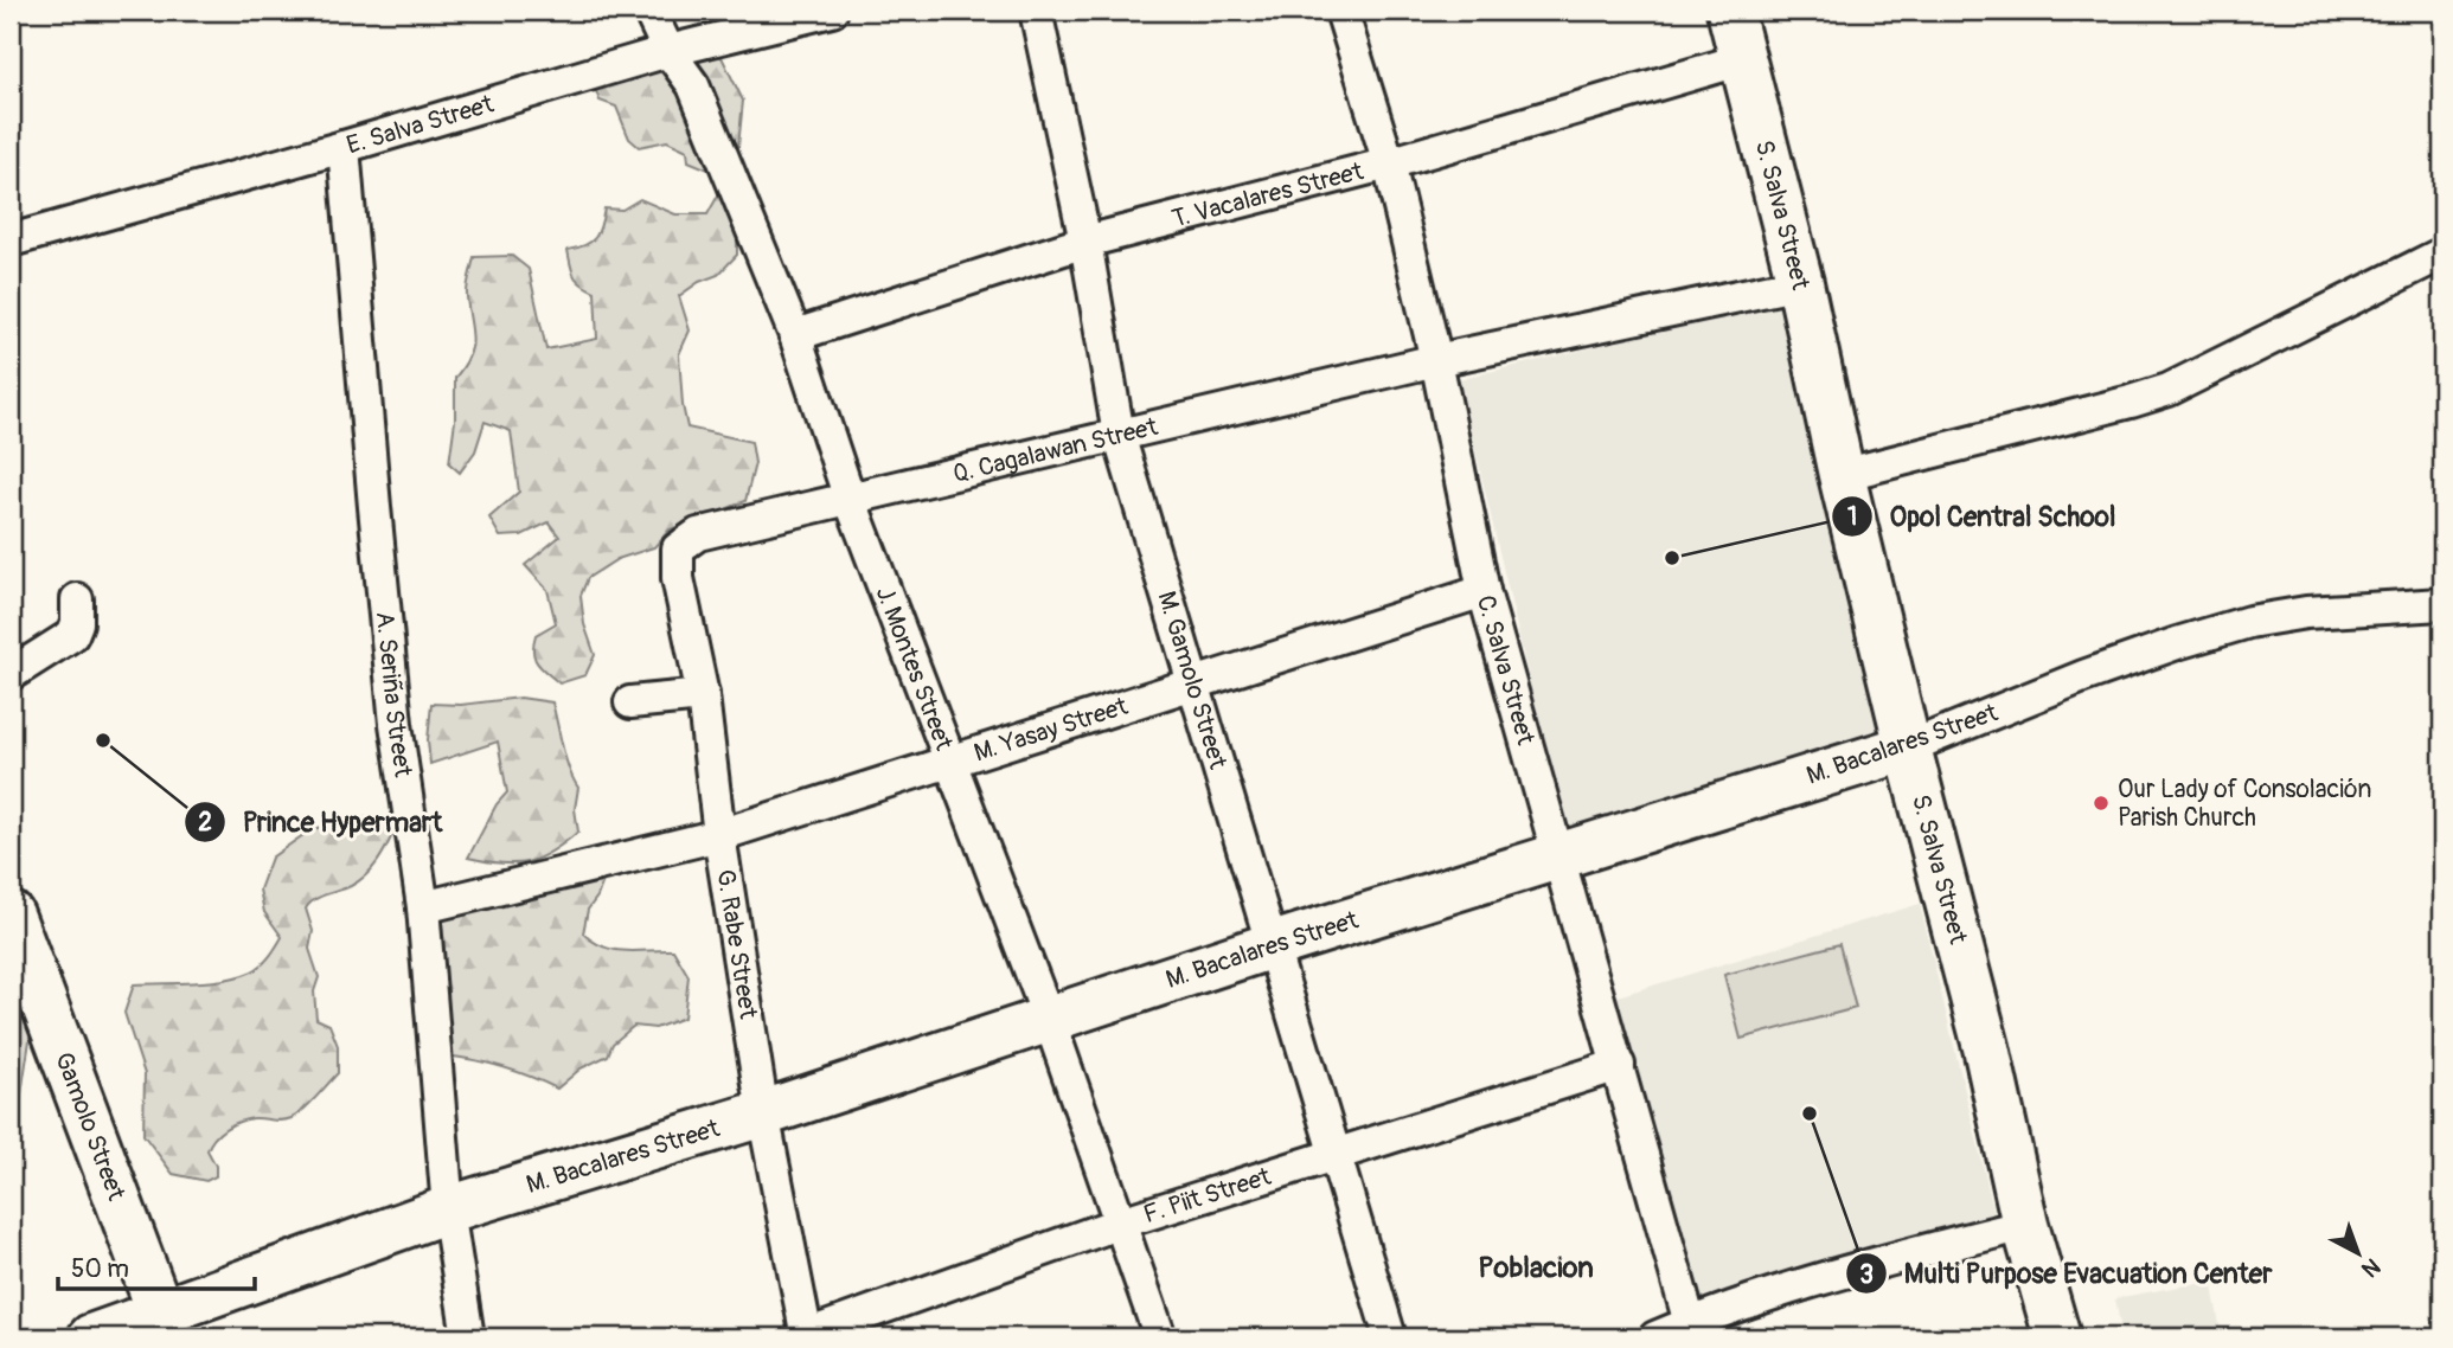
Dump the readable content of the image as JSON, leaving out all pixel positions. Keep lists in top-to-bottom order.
{
  "streets": {
    "street": [
      "E. Salva Street",
      "T. Vacalares Street",
      "S. Salva Street",
      "Q. Cagalawan Street",
      "C. Salva Street",
      "J. Montes Street",
      "M. Gamolo Street",
      "A. Seriña Street",
      "M. Yasay Street",
      "M. Bacalares Street",
      "G. Rabe Street",
      "Gamolo Street",
      "F. Piit Street"
    ]
  },
  "crossings": [
    ["E. Salva Street", "J. Montes Street"],
    ["E. Salva Street", "A. Seriña Street"],
    ["T. Vacalares Street", "S. Salva Street"],
    ["T. Vacalares Street", "C. Salva Street"],
    ["T. Vacalares Street", "J. Montes Street"],
    ["T. Vacalares Street", "M. Gamolo Street"],
    ["S. Salva Street", "Q. Cagalawan Street"],
    ["S. Salva Street", "M. Bacalares Street"],
    ["Q. Cagalawan Street", "C. Salva Street"],
    ["Q. Cagalawan Street", "J. Montes Street"],
    ["Q. Cagalawan Street", "M. Gamolo Street"],
    ["Q. Cagalawan Street", "G. Rabe Street"],
    ["C. Salva Street", "M. Yasay Street"],
    ["C. Salva Street", "M. Bacalares Street"],
    ["C. Salva Street", "F. Piit Street"],
    ["J. Montes Street", "M. Yasay Street"],
    ["J. Montes Street", "M. Bacalares Street"],
    ["J. Montes Street", "F. Piit Street"],
    ["M. Gamolo Street", "M. Yasay Street"],
    ["M. Gamolo Street", "M. Bacalares Street"],
    ["M. Gamolo Street", "F. Piit Street"],
    ["A. Seriña Street", "M. Yasay Street"],
    ["A. Seriña Street", "M. Bacalares Street"],
    ["M. Yasay Street", "G. Rabe Street"],
    ["M. Bacalares Street", "G. Rabe Street"],
    ["M. Bacalares Street", "Gamolo Street"],
    ["G. Rabe Street", "F. Piit Street"]
  ],
  "districts": ["Poblacion"],
  "places": [
    "Opol Central School",
    "Prince Hypermart",
    "Our Lady of Consolación Parish Church",
    "Multi Purpose Evacuation Center"
  ],
  "scale_bar": "50 m",
  "north": "bottom right"
}
